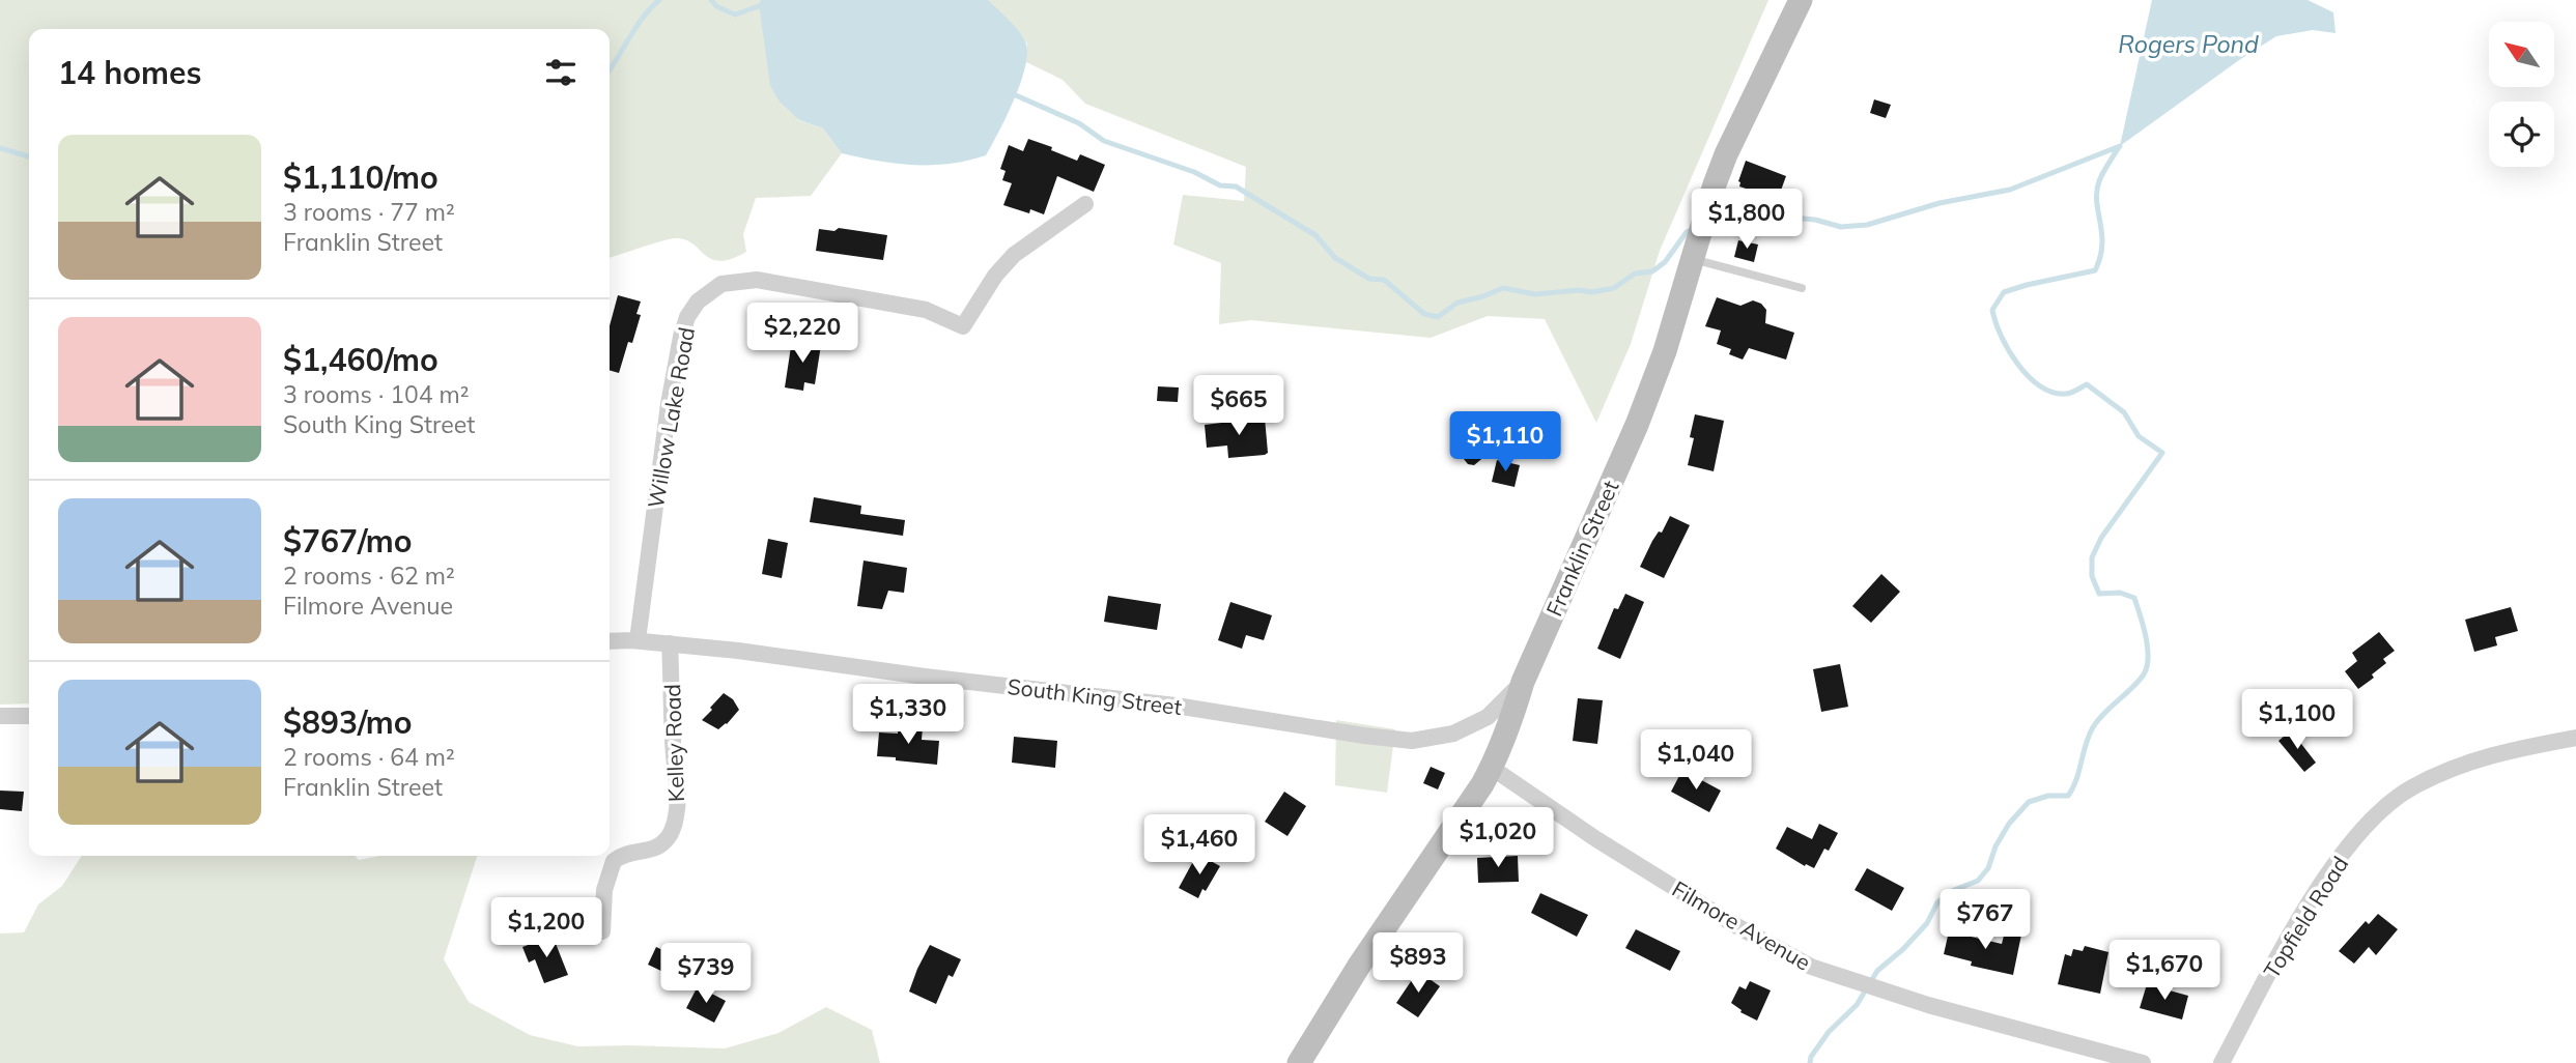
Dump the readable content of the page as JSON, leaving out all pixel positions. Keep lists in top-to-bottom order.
{
  "streets": {
    "main road": ["Franklin Street"],
    "street": [
      "Willow Lake Road",
      "South King Street",
      "Kelley Road",
      "Topfield Road",
      "Filmore Avenue"
    ]
  },
  "crossings": [
    ["Willow Lake Road", "South King Street"],
    ["Franklin Street", "South King Street"],
    ["Franklin Street", "Filmore Avenue"],
    ["South King Street", "Kelley Road"]
  ],
  "water": ["Rogers Pond"],
  "north": "top left",
  "page": {
    "heading": "14 homes",
    "list": [
      {
        "name": "$1,110/mo",
        "note": "3 rooms · 77 m² · Franklin Street"
      },
      {
        "name": "$1,460/mo",
        "note": "3 rooms · 104 m² · South King Street"
      },
      {
        "name": "$767/mo",
        "note": "2 rooms · 62 m² · Filmore Avenue"
      },
      {
        "name": "$893/mo",
        "note": "2 rooms · 64 m² · Franklin Street"
      }
    ],
    "price": [
      "$1,800",
      "$2,220",
      "$665",
      "$1,110",
      "$1,330",
      "$1,100",
      "$1,040",
      "$1,020",
      "$1,460",
      "$767",
      "$1,200",
      "$893",
      "$1,670",
      "$739"
    ]
  }
}
